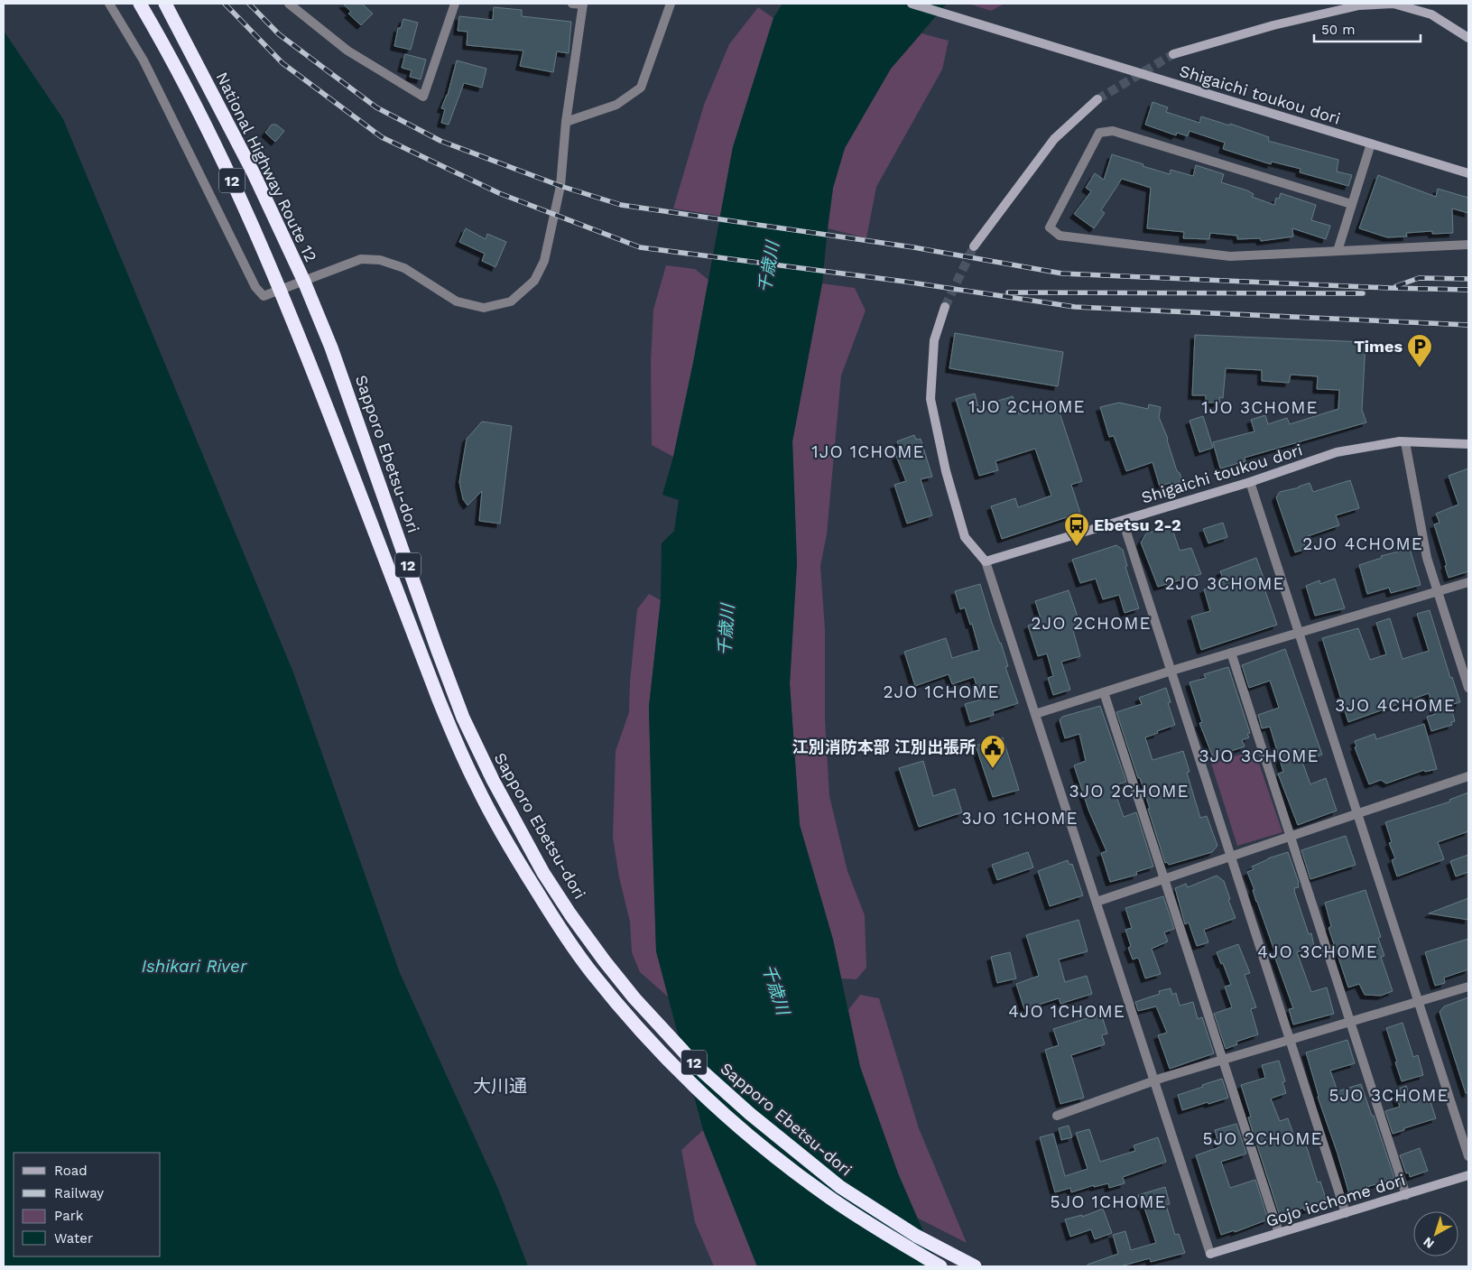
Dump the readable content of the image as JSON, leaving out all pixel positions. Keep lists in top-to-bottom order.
{
  "streets": {
    "highway": ["National Highway Route 12", "12", "Sapporo Ebetsu-dori"],
    "street": ["Shigaichi toukou dori", "Gojo icchome dori"]
  },
  "crossings": [
    ["National Highway Route 12", "Sapporo Ebetsu-dori"],
    ["12", "Sapporo Ebetsu-dori"]
  ],
  "districts": [
    "1JO 2CHOME",
    "1JO 3CHOME",
    "1JO 1CHOME",
    "2JO 4CHOME",
    "2JO 3CHOME",
    "2JO 2CHOME",
    "2JO 1CHOME",
    "3JO 4CHOME",
    "3JO 3CHOME",
    "3JO 2CHOME",
    "3JO 1CHOME",
    "4JO 3CHOME",
    "4JO 1CHOME",
    "大川通",
    "5JO 3CHOME",
    "5JO 2CHOME",
    "5JO 1CHOME"
  ],
  "water": ["千歳川", "Ishikari River"],
  "places": {
    "parking": ["Times"],
    "bus stop": ["Ebetsu 2-2"],
    "public building": ["江別消防本部 江別出張所"]
  },
  "legend": [
    "Road",
    "Railway",
    "Park",
    "Water"
  ],
  "scale_bar": "50 m",
  "north": "bottom left"
}
